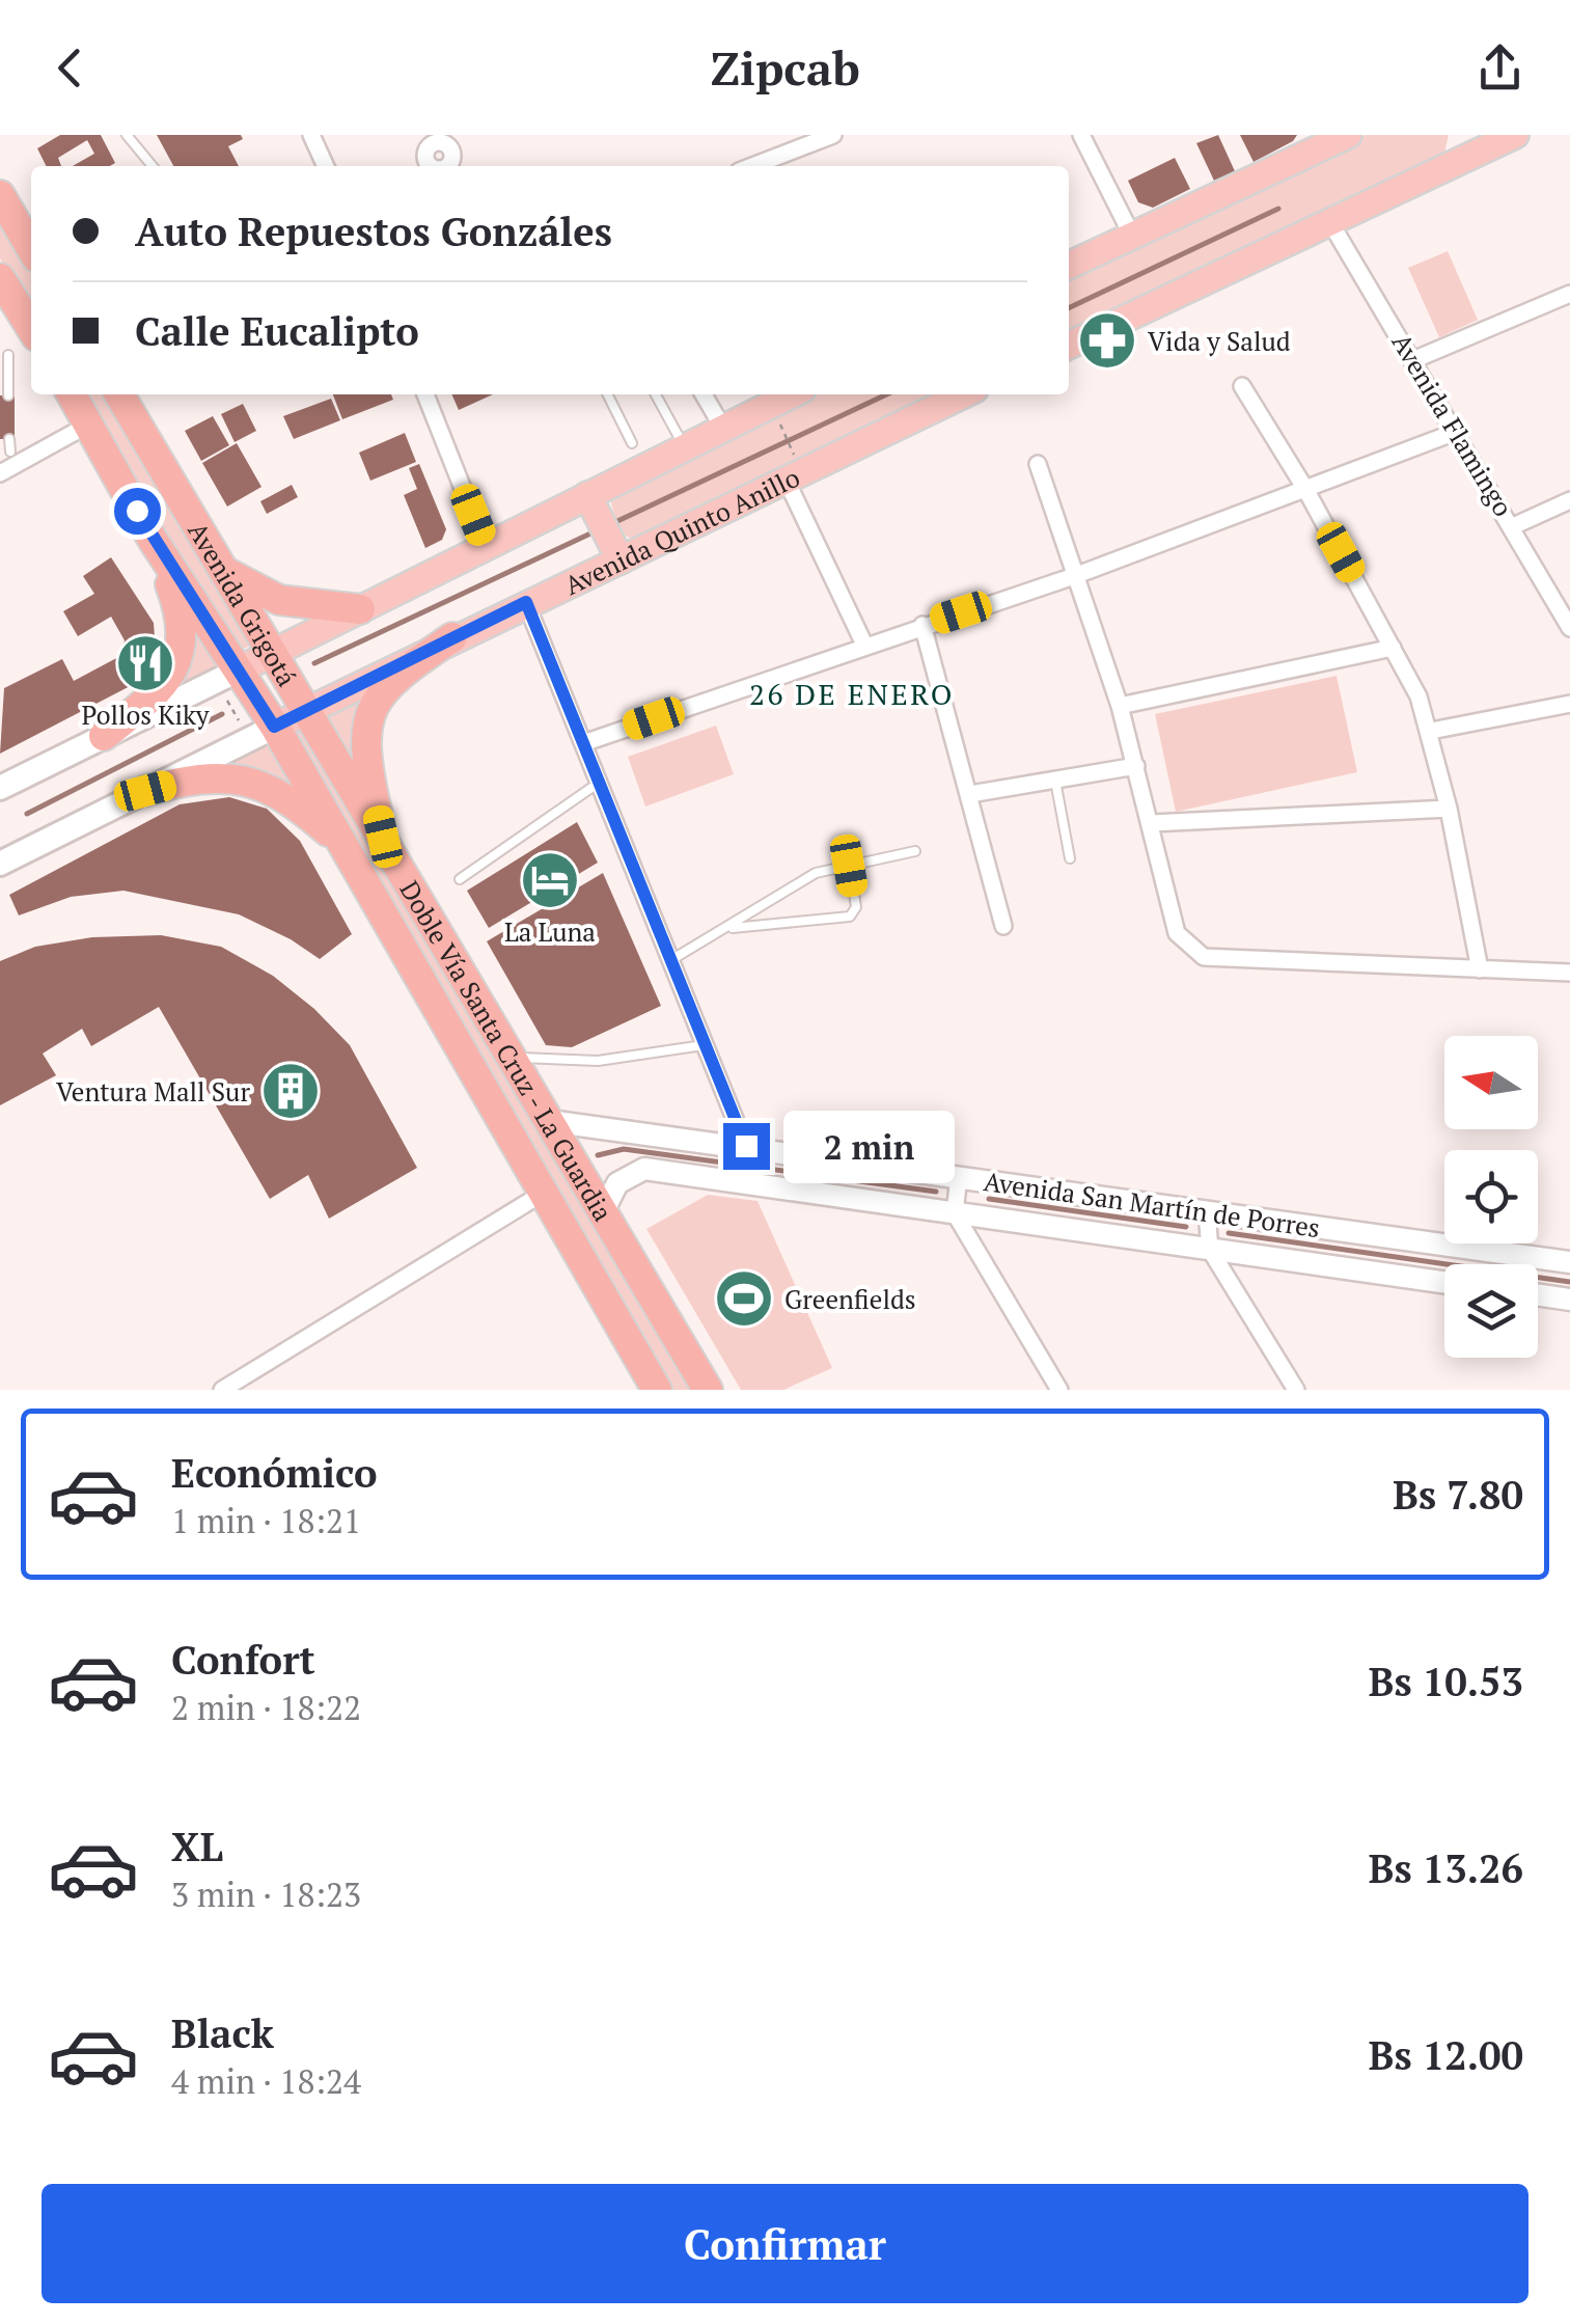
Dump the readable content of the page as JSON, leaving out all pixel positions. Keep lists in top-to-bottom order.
{
  "streets": {
    "highway": ["Avenida Grigotá", "Doble Vía Santa Cruz - La Guardia"],
    "main road": ["Avenida Quinto Anillo"],
    "street": ["Avenida Flamingo", "Avenida San Martín de Porres"]
  },
  "crossings": [
    ["Avenida Quinto Anillo", "Avenida Grigotá"],
    ["Avenida Quinto Anillo", "Doble Vía Santa Cruz - La Guardia"],
    ["Avenida Grigotá", "Doble Vía Santa Cruz - La Guardia"],
    ["Doble Vía Santa Cruz - La Guardia", "Avenida San Martín de Porres"]
  ],
  "districts": ["26 DE ENERO"],
  "places": {
    "pharmacy": ["Vida y Salud"],
    "restaurant": ["Pollos Kiky"],
    "hotel": ["La Luna"],
    "building": ["Ventura Mall Sur"],
    "sports": ["Greenfields"]
  },
  "north": "left",
  "page": {
    "header": "Zipcab",
    "banner": ["Auto Repuestos Gonzáles", "Calle Eucalipto"],
    "bubble": "2 min",
    "list": [
      {
        "name": "Económico",
        "note": "1 min · 18:21",
        "value": "Bs 7.80"
      },
      {
        "name": "Confort",
        "note": "2 min · 18:22",
        "value": "Bs 10.53"
      },
      {
        "name": "XL",
        "note": "3 min · 18:23",
        "value": "Bs 13.26"
      },
      {
        "name": "Black",
        "note": "4 min · 18:24",
        "value": "Bs 12.00"
      }
    ],
    "buttons": "Confirmar"
  }
}
